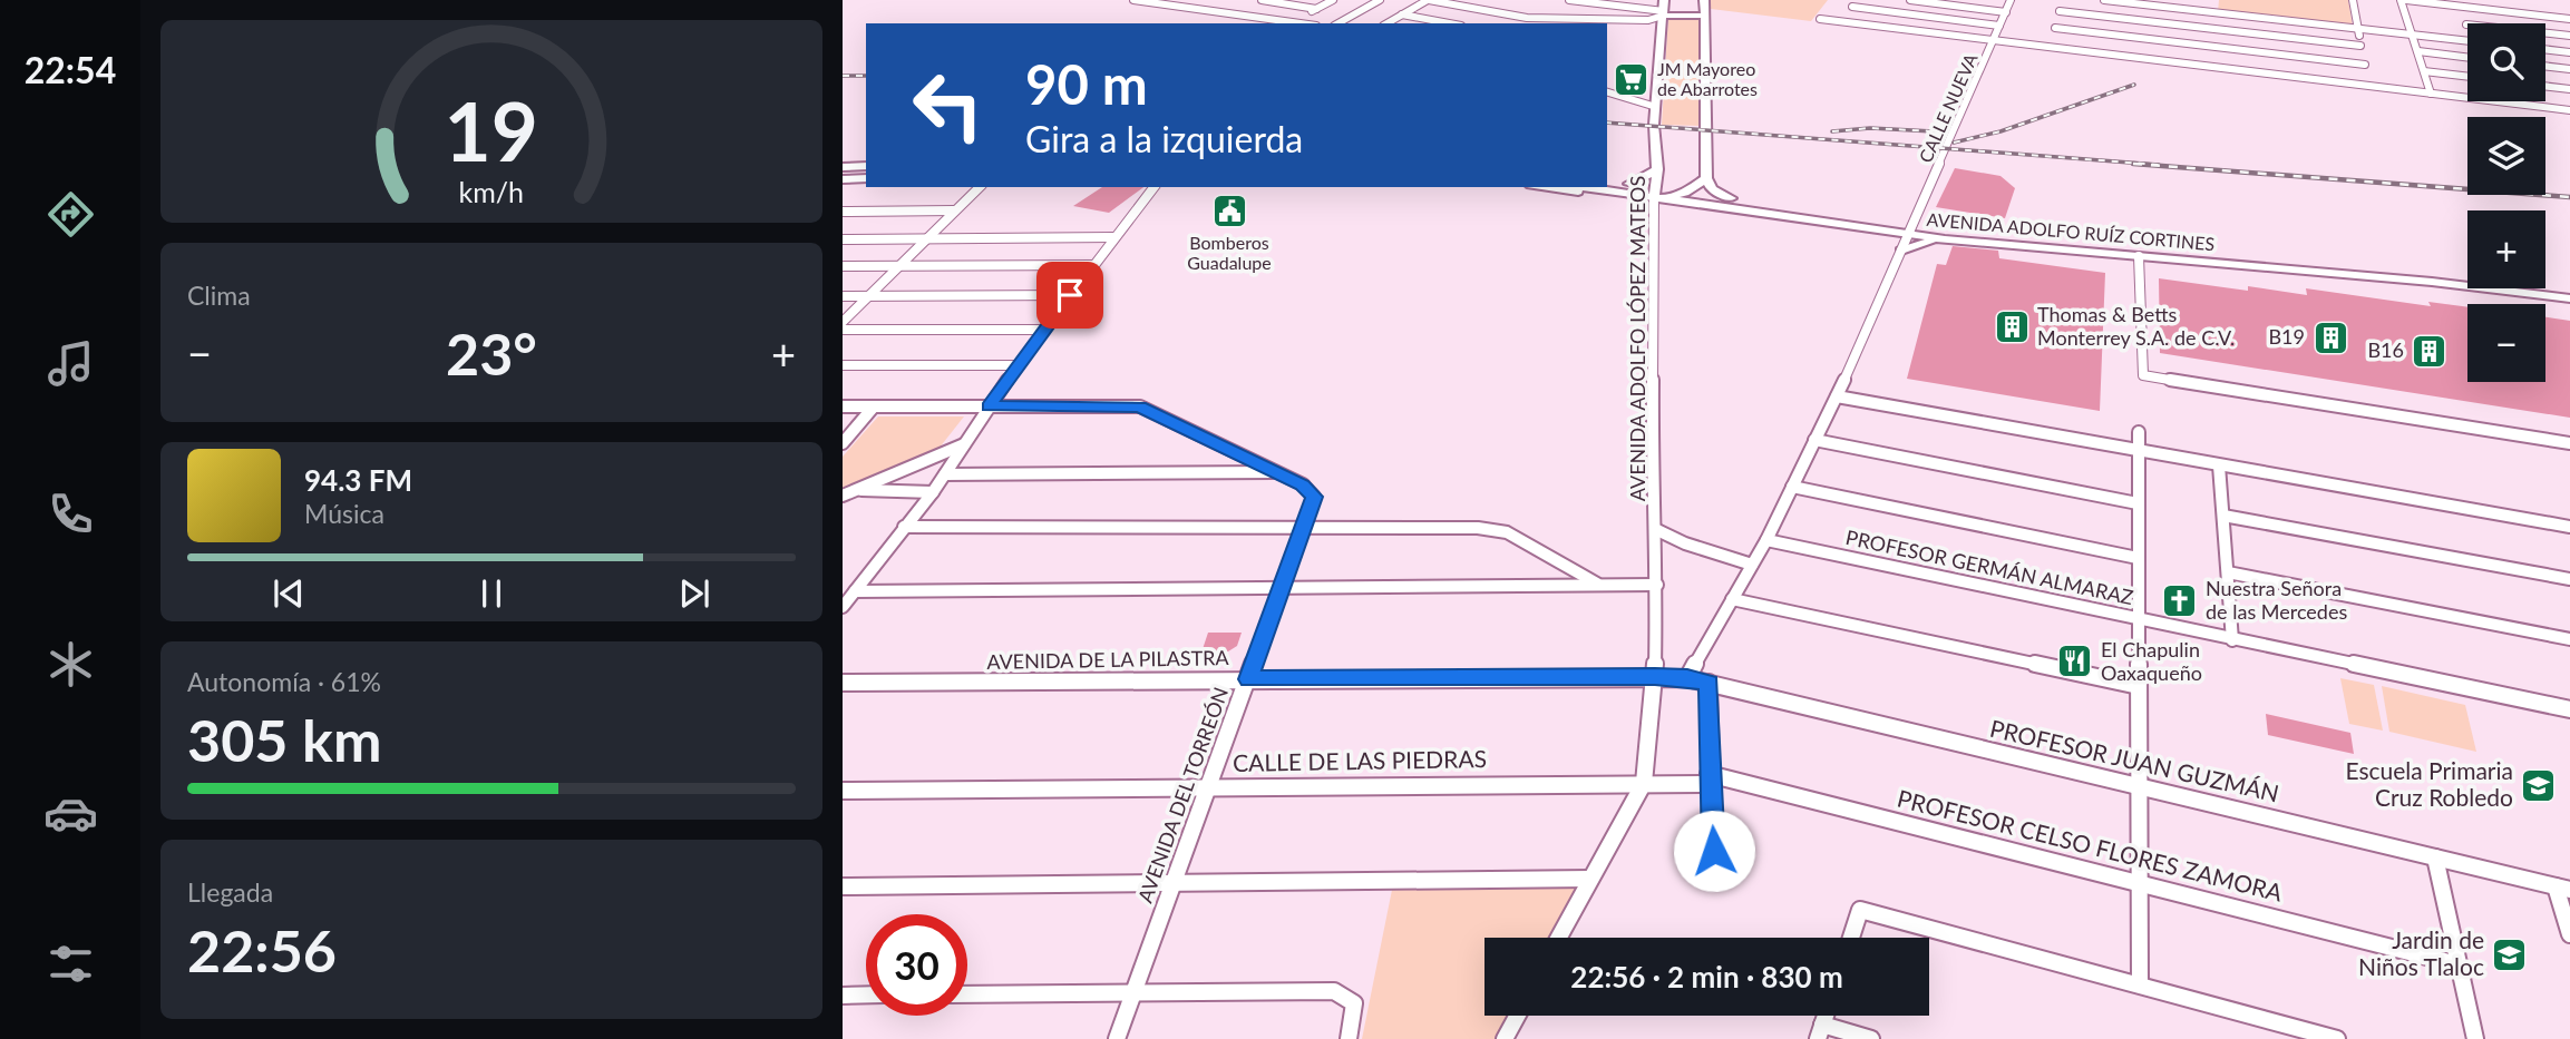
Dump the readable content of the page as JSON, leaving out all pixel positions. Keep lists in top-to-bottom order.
{
  "streets": {
    "main road": ["AVENIDA ADOLFO RUÍZ CORTINES", "AVENIDA ADOLFO LÓPEZ MATEOS"],
    "street": [
      "CALLE NUEVA",
      "PROFESOR GERMÁN ALMARAZ",
      "AVENIDA DE LA PILASTRA",
      "CALLE DE LAS PIEDRAS",
      "PROFESOR JUAN GUZMÁN",
      "AVENIDA DEL TORREÓN",
      "PROFESOR CELSO FLORES ZAMORA"
    ]
  },
  "crossings": [
    ["CALLE NUEVA", "AVENIDA ADOLFO RUÍZ CORTINES"],
    ["CALLE NUEVA", "PROFESOR GERMÁN ALMARAZ"],
    ["CALLE NUEVA", "AVENIDA DE LA PILASTRA"],
    ["CALLE NUEVA", "PROFESOR JUAN GUZMÁN"],
    ["AVENIDA ADOLFO RUÍZ CORTINES", "AVENIDA ADOLFO LÓPEZ MATEOS"],
    ["AVENIDA ADOLFO LÓPEZ MATEOS", "AVENIDA DE LA PILASTRA"],
    ["AVENIDA ADOLFO LÓPEZ MATEOS", "CALLE DE LAS PIEDRAS"],
    ["AVENIDA ADOLFO LÓPEZ MATEOS", "PROFESOR CELSO FLORES ZAMORA"],
    ["AVENIDA DE LA PILASTRA", "PROFESOR JUAN GUZMÁN"],
    ["AVENIDA DE LA PILASTRA", "AVENIDA DEL TORREÓN"],
    ["CALLE DE LAS PIEDRAS", "AVENIDA DEL TORREÓN"],
    ["CALLE DE LAS PIEDRAS", "PROFESOR CELSO FLORES ZAMORA"]
  ],
  "places": {
    "supermarket": ["JM Mayoreo de Abarrotes"],
    "public building": ["Bomberos Guadalupe"],
    "building": ["Thomas & Betts Monterrey S.A. de C.V.", "B19", "B16"],
    "church": ["Nuestra Señora de las Mercedes"],
    "restaurant": ["El Chapulin Oaxaqueño"],
    "school or university": ["Escuela Primaria Cruz Robledo", "Jardin de Niños Tlaloc"]
  },
  "page": {
    "tabs": "22:54",
    "map_buttons": ["+", "−"],
    "turn": ["90 m", "Gira a la izquierda"],
    "tile": [
      "Clima",
      ["Autonomía · 61%", "305 km"],
      ["Llegada", "22:56"]
    ],
    "heat": ["−", "23°", "+"],
    "song": ["94.3 FM", "Música"],
    "limit": "30",
    "trip": "22:56 · 2 min · 830 m",
    "gauge": ["19", "km/h"]
  }
}
